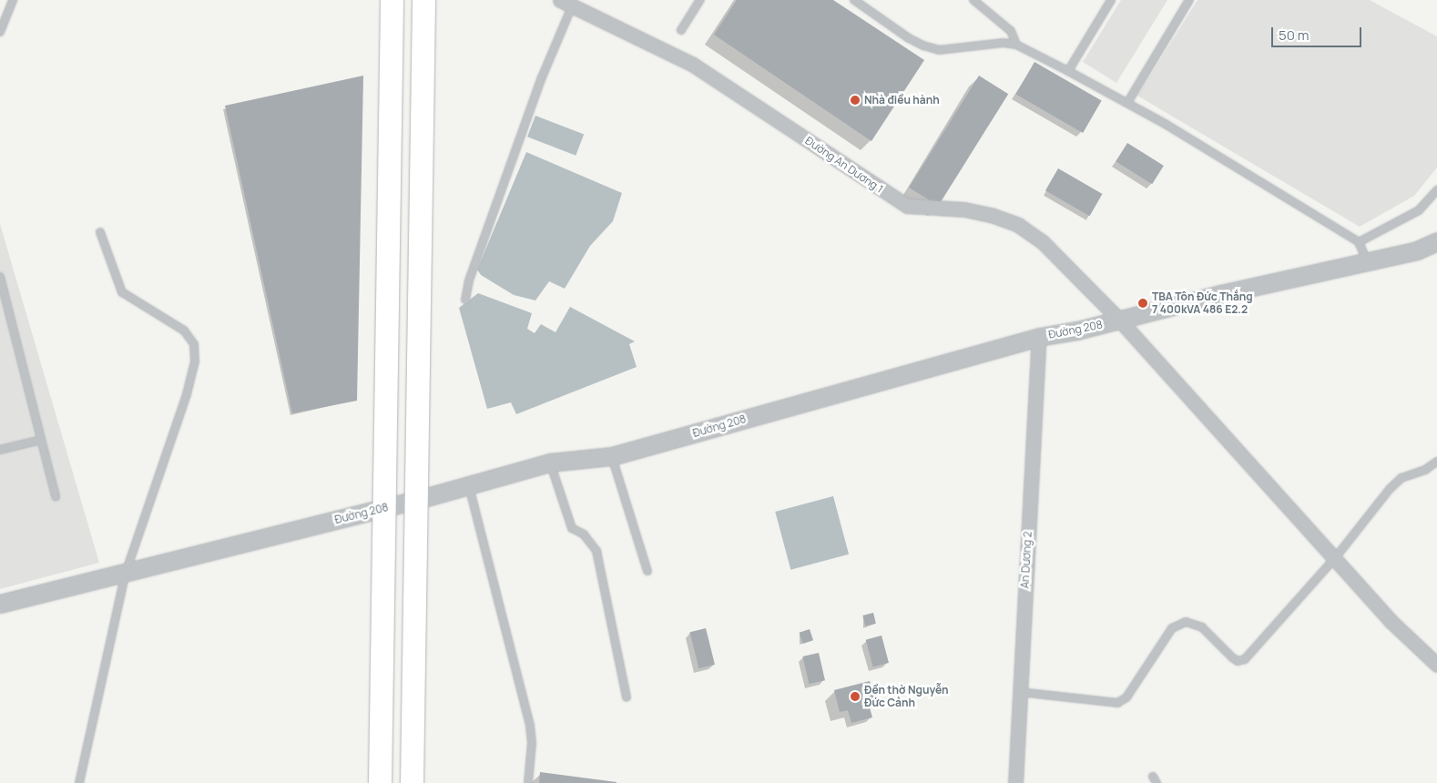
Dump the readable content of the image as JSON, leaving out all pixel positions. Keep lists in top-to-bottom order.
{
  "streets": {
    "street": ["Đường An Dương 1", "Đường 208", "An Dương 2"]
  },
  "crossings": [
    ["Đường An Dương 1", "Đường 208"],
    ["Đường 208", "An Dương 2"]
  ],
  "places": ["Nhà điều hành", "TBA Tôn Đức Thắng 7 400kVA 486 E2.2", "Đền thờ Nguyễn Đức Cảnh"],
  "scale_bar": "50 m"
}
